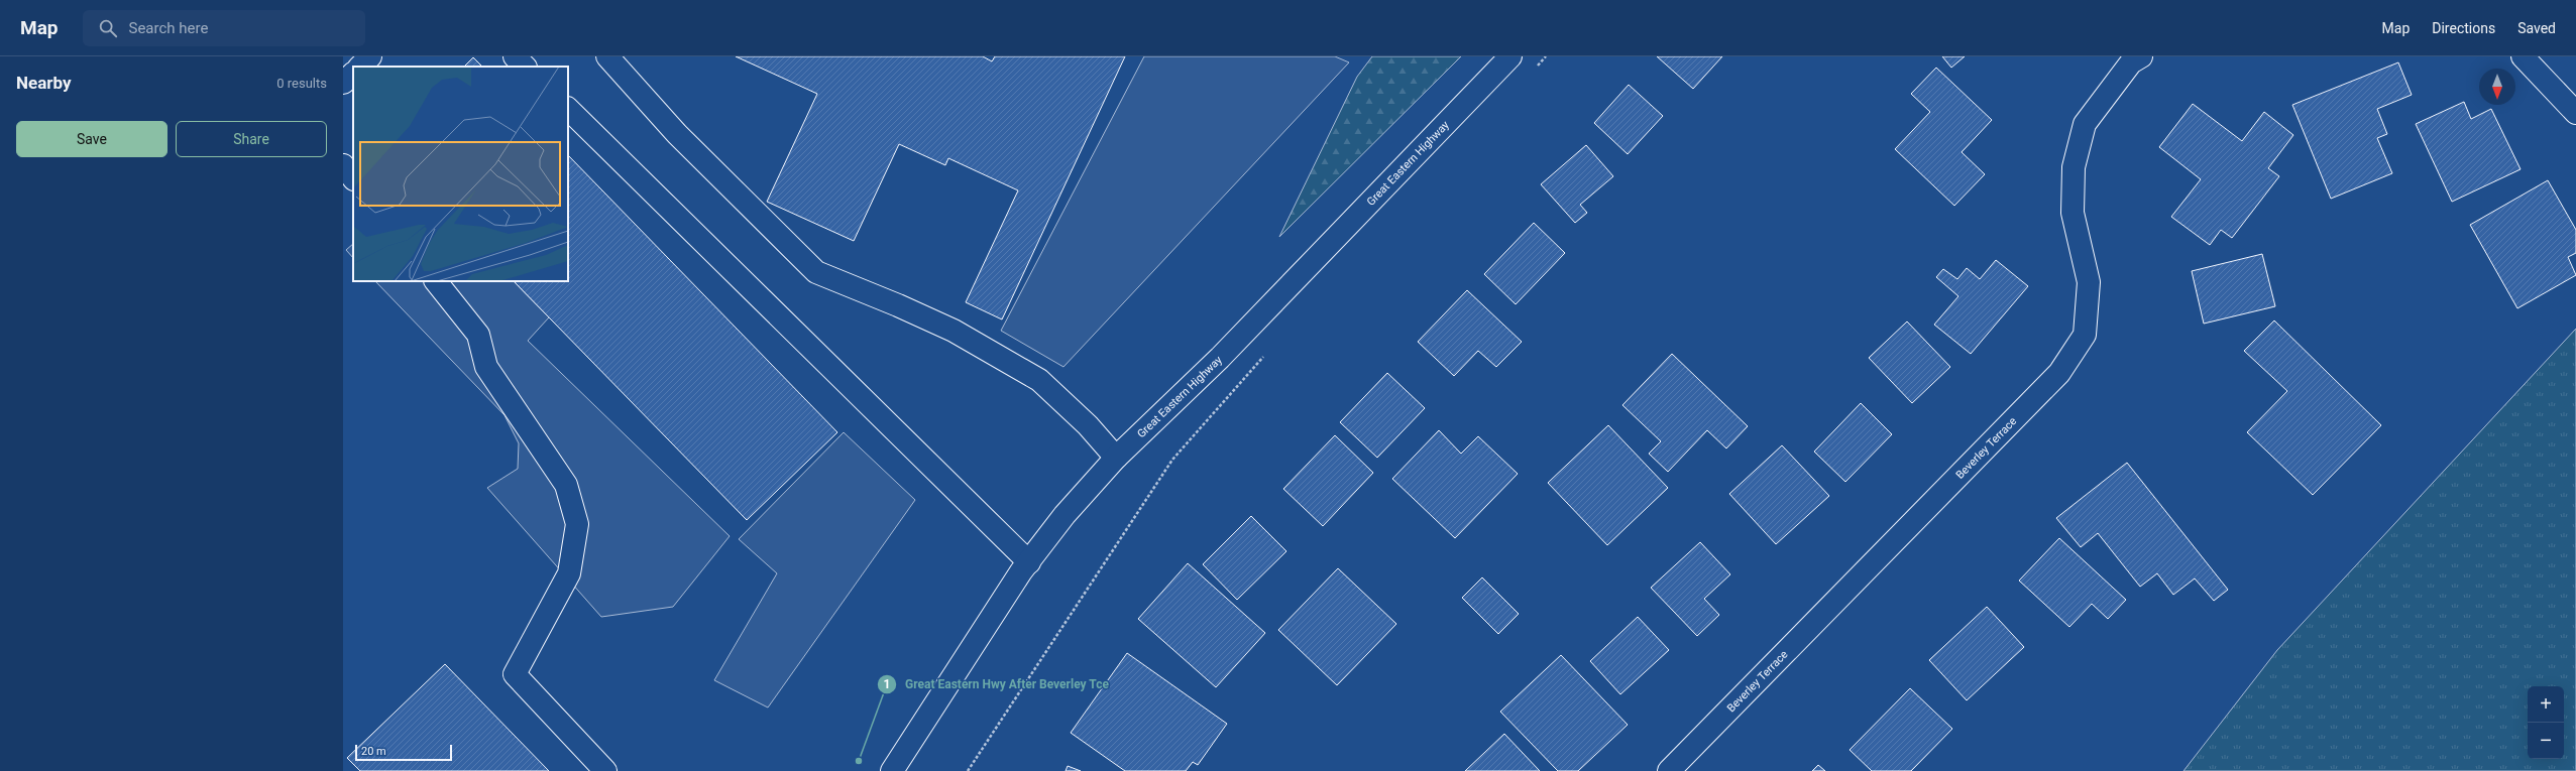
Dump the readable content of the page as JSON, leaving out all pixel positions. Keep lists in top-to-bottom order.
{
  "streets": {
    "main road": ["Great Eastern Highway", "Beverley Terrace"]
  },
  "places": ["Great Eastern Hwy After Beverley Tce"],
  "scale_bar": "20 m",
  "north": "bottom",
  "page": {
    "header": "Map",
    "search": "Search here",
    "nav": ["Map", "Directions", "Saved"],
    "heading": ["Nearby", "0 results"],
    "buttons": ["Save", "Share"],
    "map_buttons": ["+", "−"],
    "scale": "20 m"
  }
}
